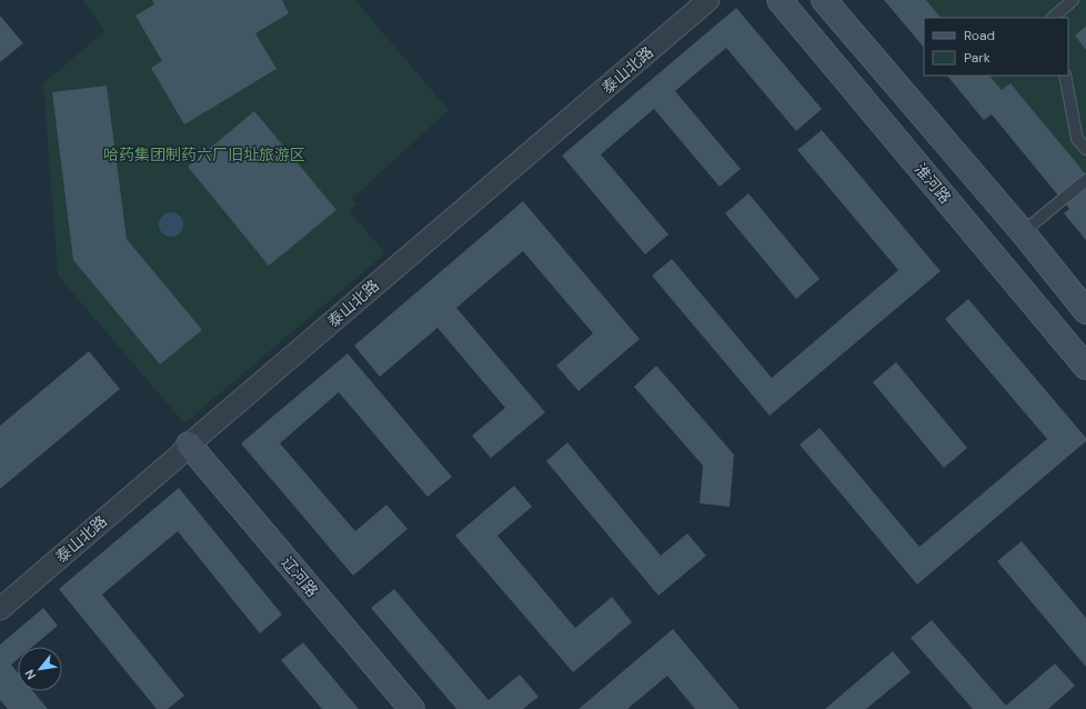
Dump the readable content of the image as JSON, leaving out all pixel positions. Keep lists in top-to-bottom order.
{
  "streets": {
    "main road": ["淮河路", "辽河路"],
    "street": ["泰山北路"]
  },
  "crossings": [
    ["泰山北路", "辽河路"]
  ],
  "parks": ["哈药集团制药六厂旧址旅游区"],
  "legend": ["Road", "Park"],
  "north": "bottom left"
}
